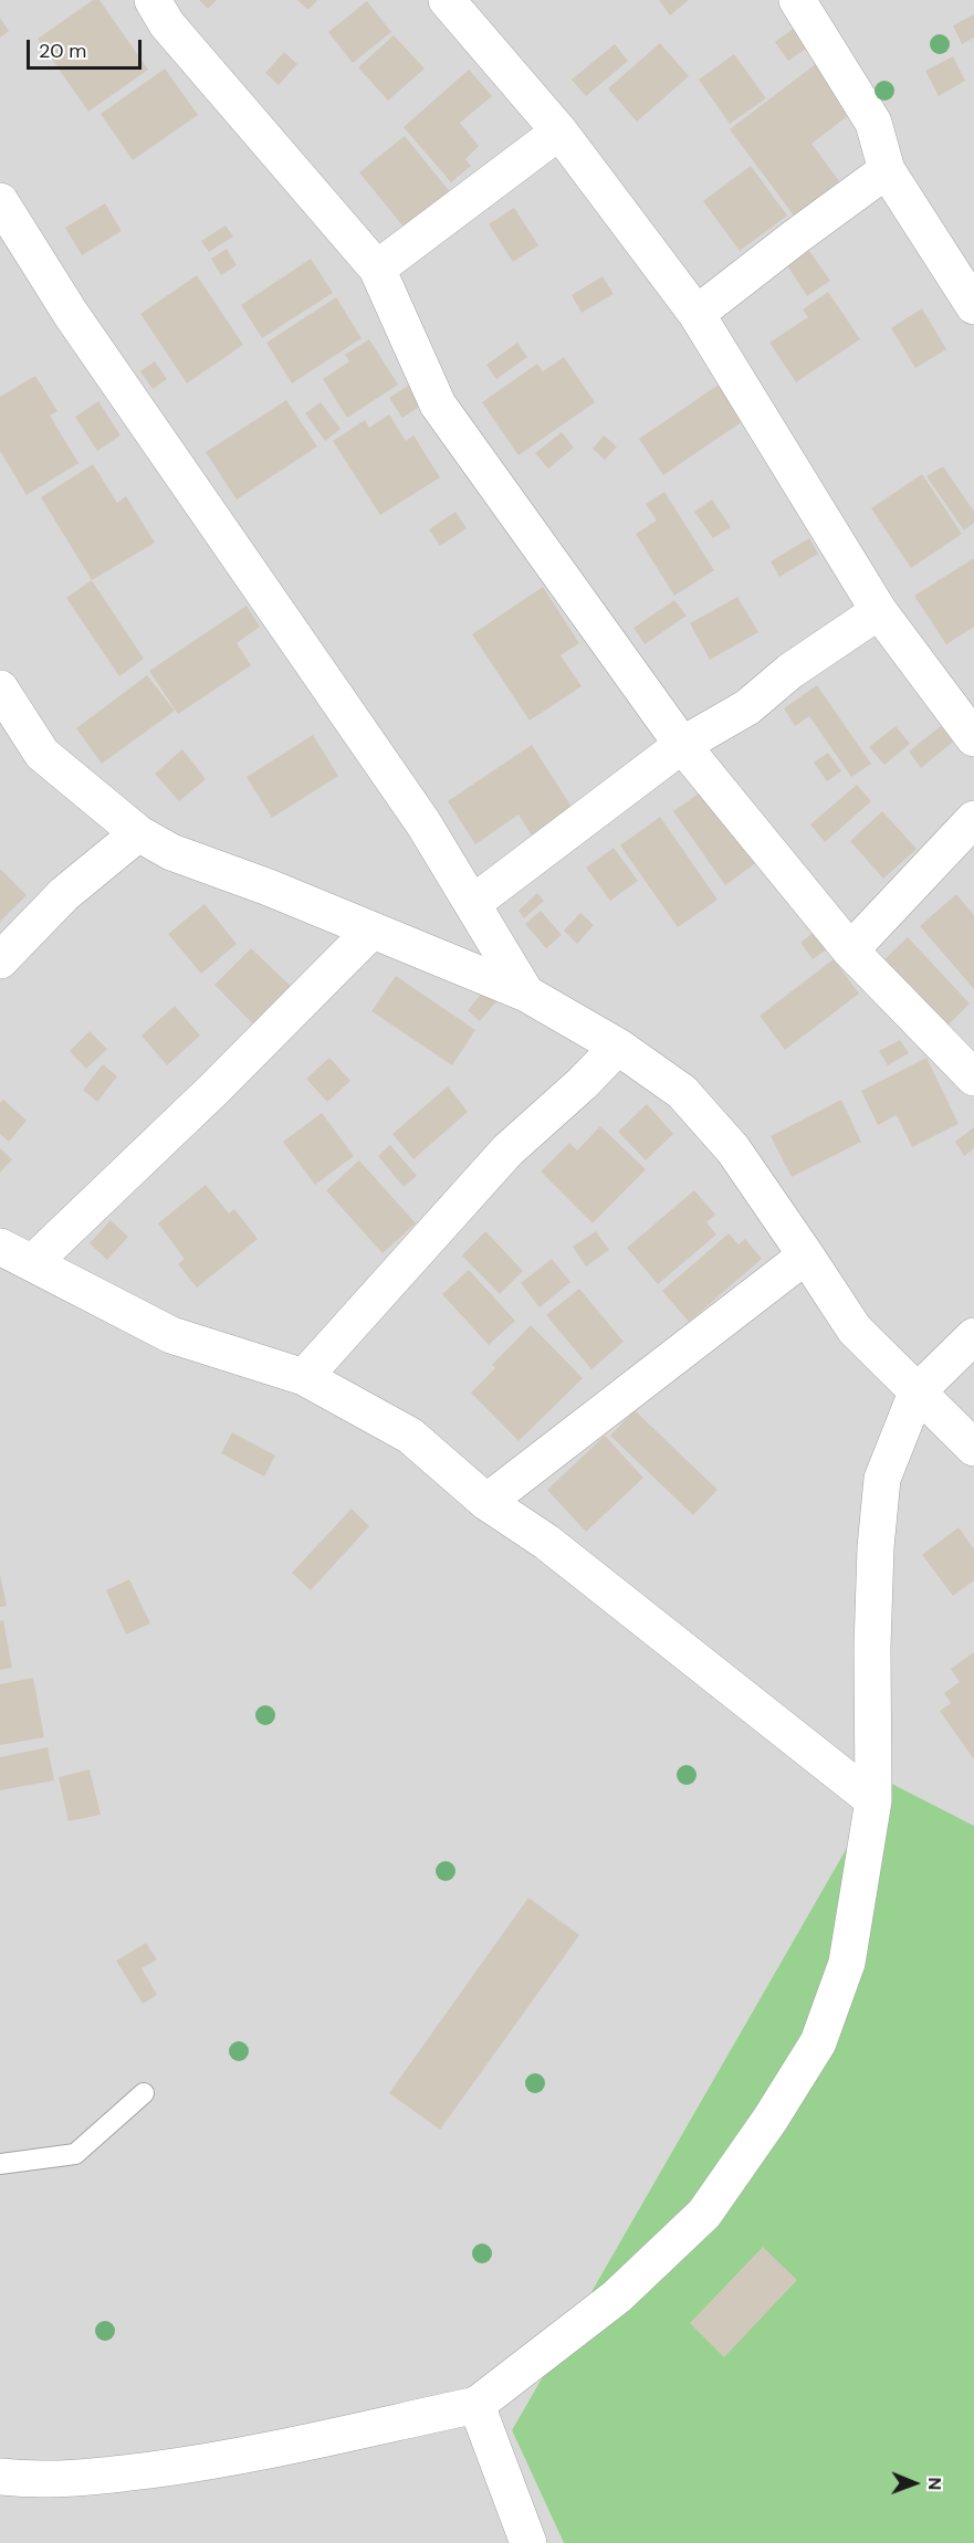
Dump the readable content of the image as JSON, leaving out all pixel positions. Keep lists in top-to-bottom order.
{
  "scale_bar": "20 m",
  "north": "right"
}
